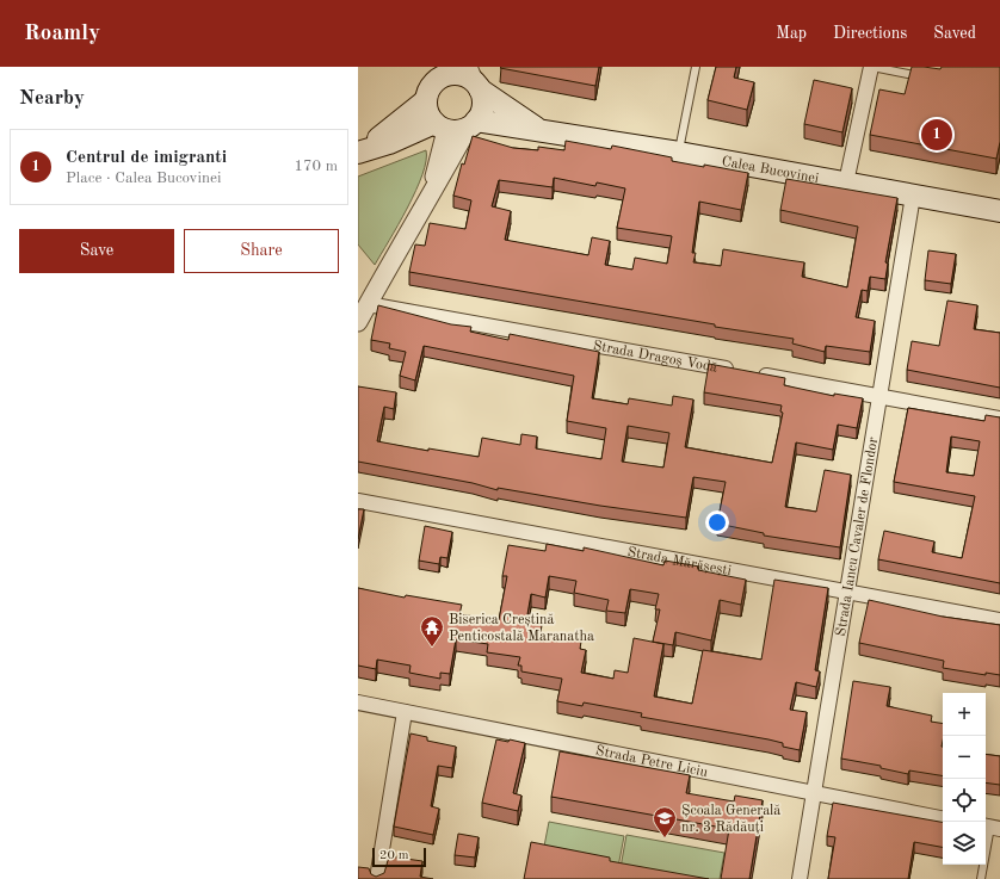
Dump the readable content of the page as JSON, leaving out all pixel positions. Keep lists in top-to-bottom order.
{
  "streets": {
    "main road": ["Calea Bucovinei"],
    "street": [
      "Strada Dragoș Vodă",
      "Strada Iancu Cavaler de Flondor",
      "Strada Mărășești",
      "Strada Petre Liciu"
    ]
  },
  "crossings": [
    ["Calea Bucovinei", "Strada Iancu Cavaler de Flondor"],
    ["Strada Dragoș Vodă", "Strada Iancu Cavaler de Flondor"],
    ["Strada Iancu Cavaler de Flondor", "Strada Mărășești"],
    ["Strada Iancu Cavaler de Flondor", "Strada Petre Liciu"]
  ],
  "places": {
    "temple": ["Biserica Creștină Penticostală Maranatha"],
    "school or university": ["Școala Generală nr. 3 Rădăuți"]
  },
  "scale_bar": "20 m",
  "page": {
    "header": "Roamly",
    "nav": ["Map", "Directions", "Saved"],
    "heading": "Nearby",
    "pins": "1",
    "list": [
      {
        "mark": "1",
        "name": "Centrul de imigranti",
        "note": "Place · Calea Bucovinei",
        "value": "170 m"
      }
    ],
    "buttons": ["Save", "Share"],
    "map_buttons": ["+", "−"],
    "scale": "20 m"
  }
}
